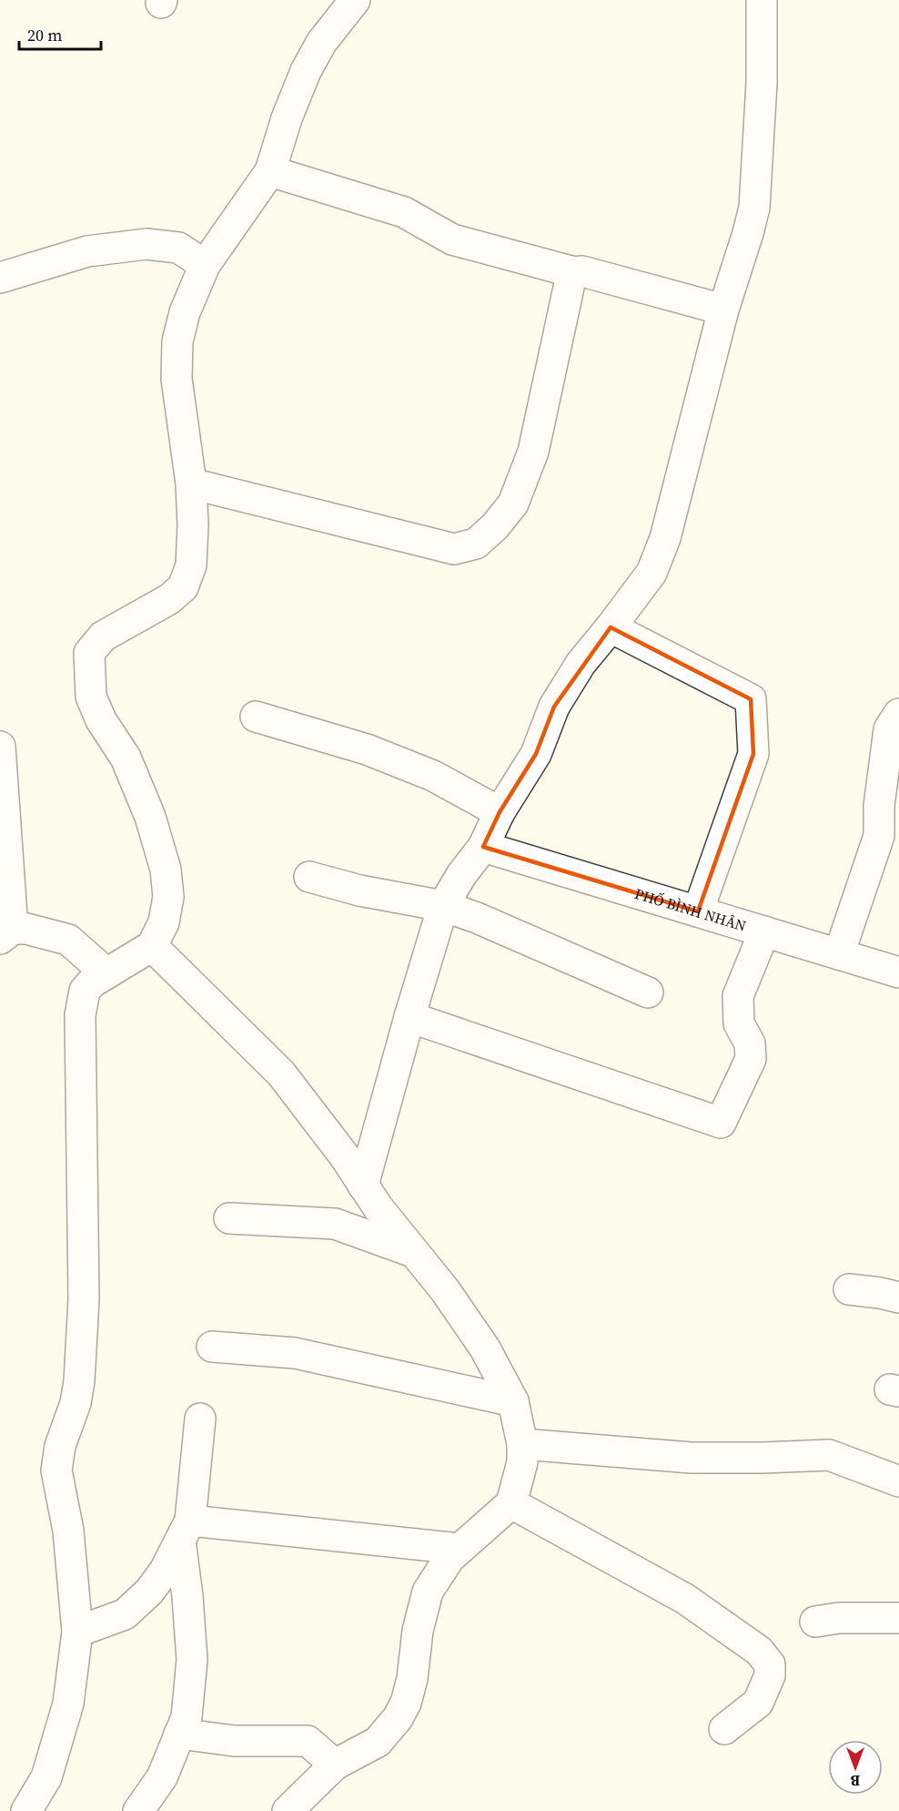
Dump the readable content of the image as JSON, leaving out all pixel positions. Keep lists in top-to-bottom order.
{
  "streets": {
    "street": ["PHỐ BÌNH NHÂN"]
  },
  "scale_bar": "20 m",
  "north": "bottom"
}
